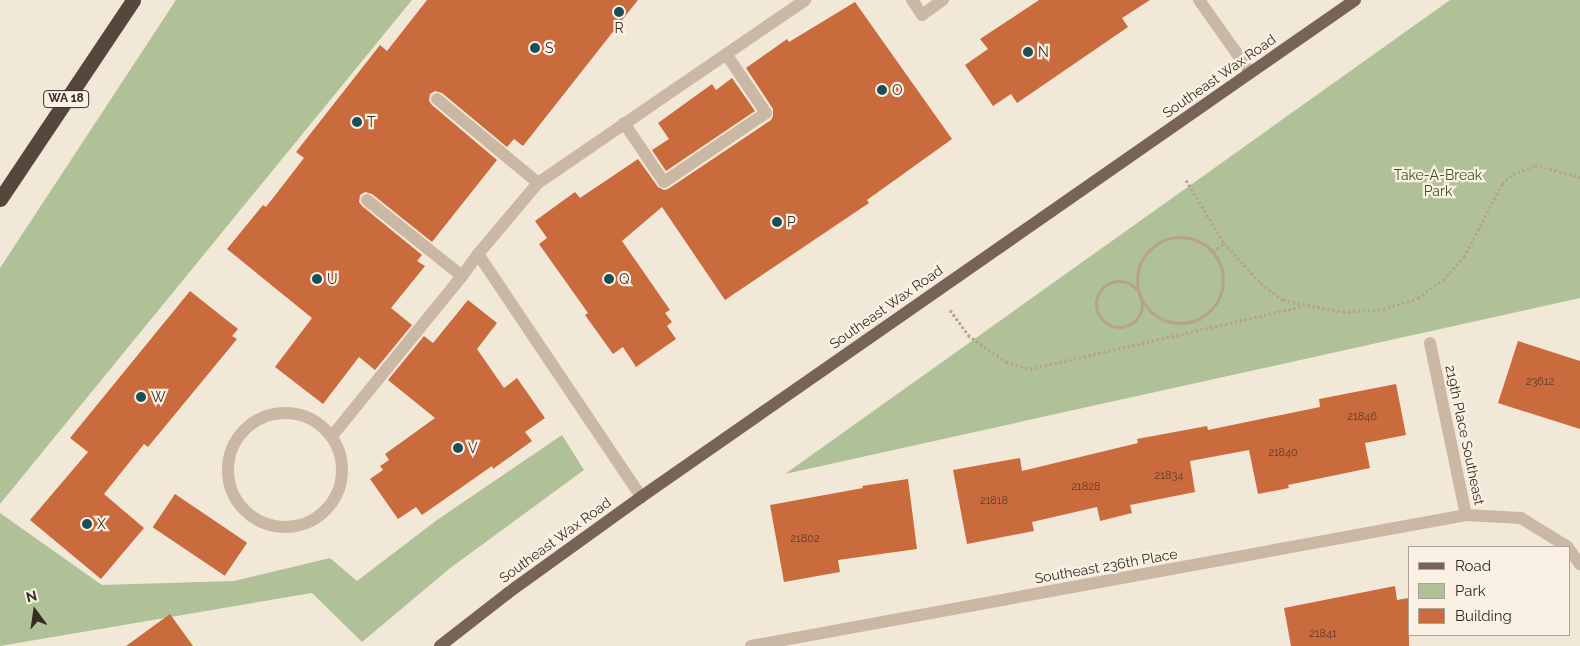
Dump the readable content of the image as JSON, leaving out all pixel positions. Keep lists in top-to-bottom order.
{
  "streets": {
    "highway": ["WA 18"],
    "main road": ["Southeast Wax Road"],
    "street": ["219th Place Southeast", "Southeast 236th Place"]
  },
  "crossings": [
    ["219th Place Southeast", "Southeast 236th Place"]
  ],
  "parks": ["Take-A-Break Park"],
  "places": [
    "R",
    "S",
    "N",
    "O",
    "T",
    "P",
    "U",
    "Q",
    "W",
    "V",
    "X"
  ],
  "house_numbers": [
    "23612",
    "21846",
    "21840",
    "21834",
    "21828",
    "21818",
    "21802",
    "21841"
  ],
  "legend": ["Road", "Park", "Building"],
  "north": "top"
}
